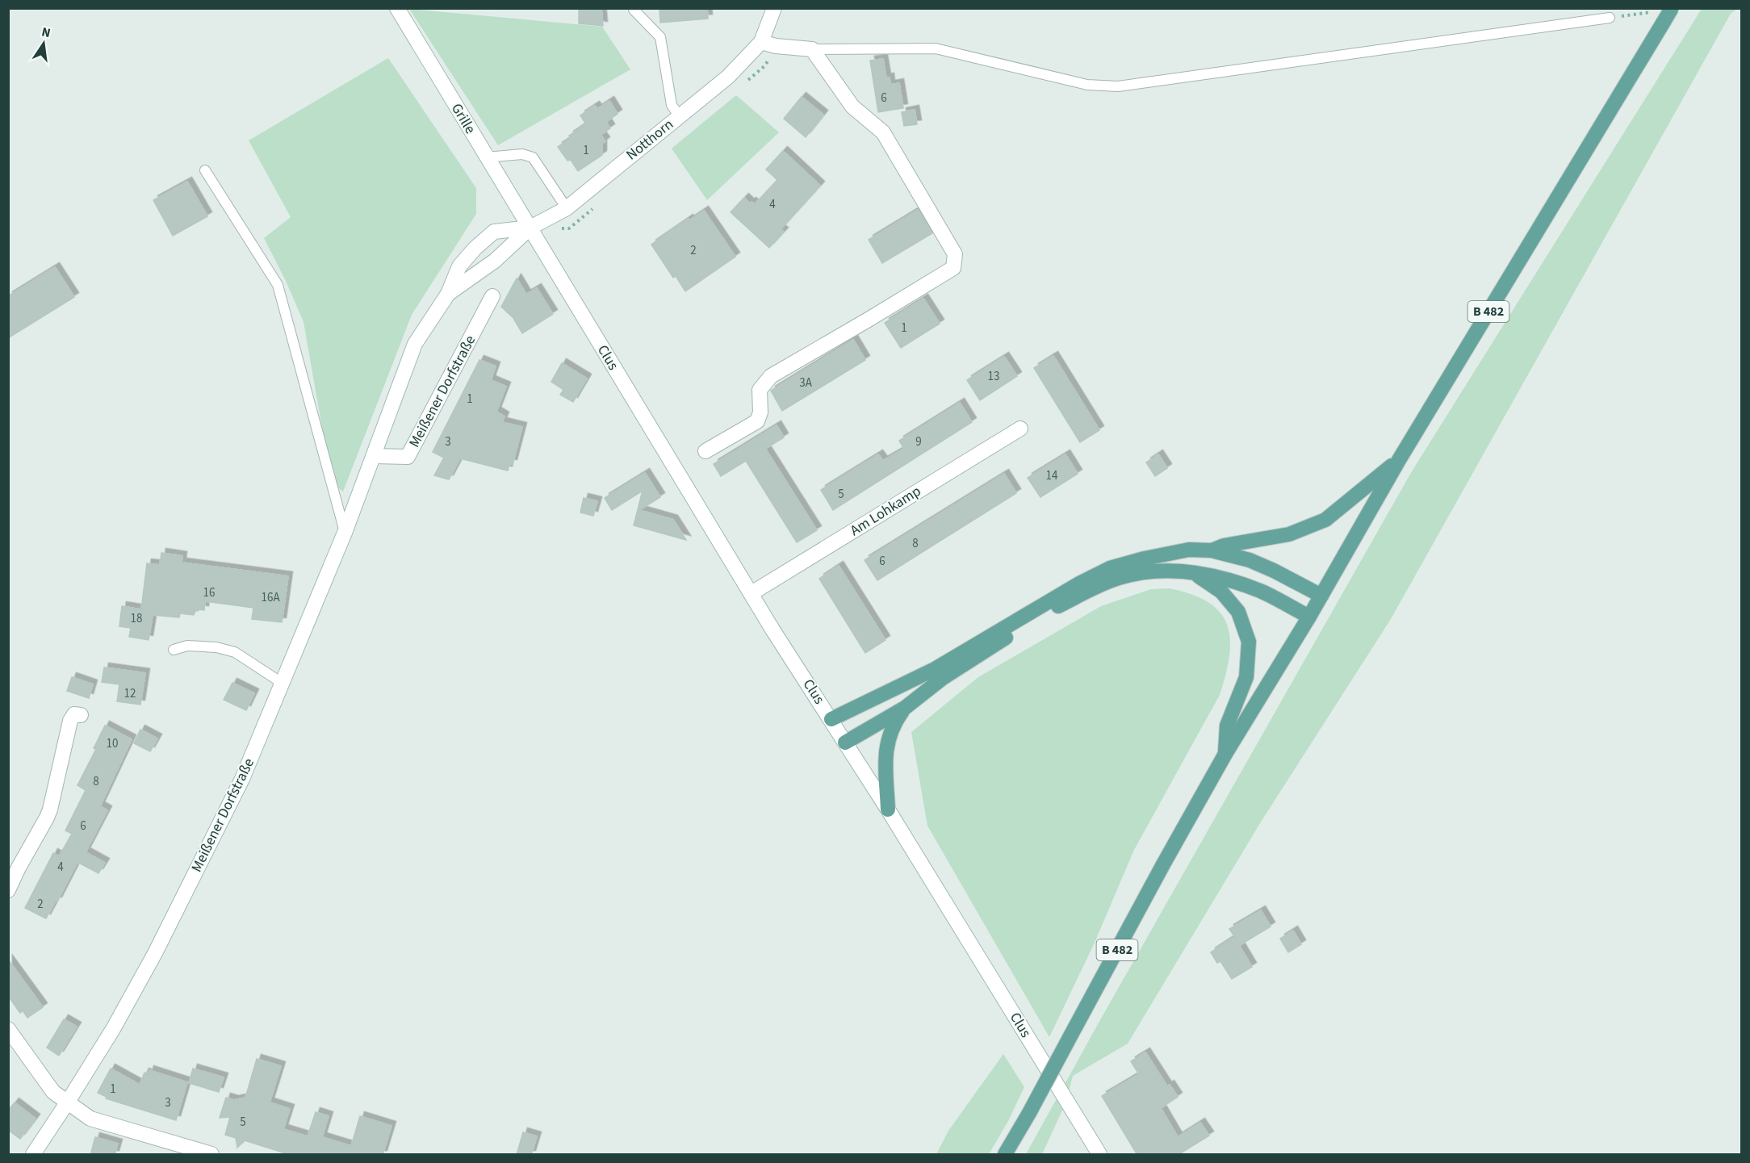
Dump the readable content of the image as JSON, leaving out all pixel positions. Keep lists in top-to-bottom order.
{
  "streets": {
    "main road": ["B 482"],
    "street": [
      "Grille",
      "Notthorn",
      "Clus",
      "Meißener Dorfstraße",
      "Am Lohkamp"
    ]
  },
  "crossings": [
    ["Grille", "Notthorn"],
    ["Grille", "Clus"],
    ["Grille", "Meißener Dorfstraße"],
    ["Notthorn", "Clus"],
    ["Notthorn", "Meißener Dorfstraße"],
    ["Clus", "Meißener Dorfstraße"],
    ["Clus", "Am Lohkamp"]
  ],
  "house_numbers": [
    "6",
    "1",
    "4",
    "2",
    "1",
    "13",
    "3A",
    "1",
    "3",
    "9",
    "14",
    "5",
    "8",
    "6",
    "16",
    "16A",
    "18",
    "12",
    "10",
    "8",
    "6",
    "4",
    "2",
    "1",
    "3",
    "5"
  ],
  "north": "top"
}
